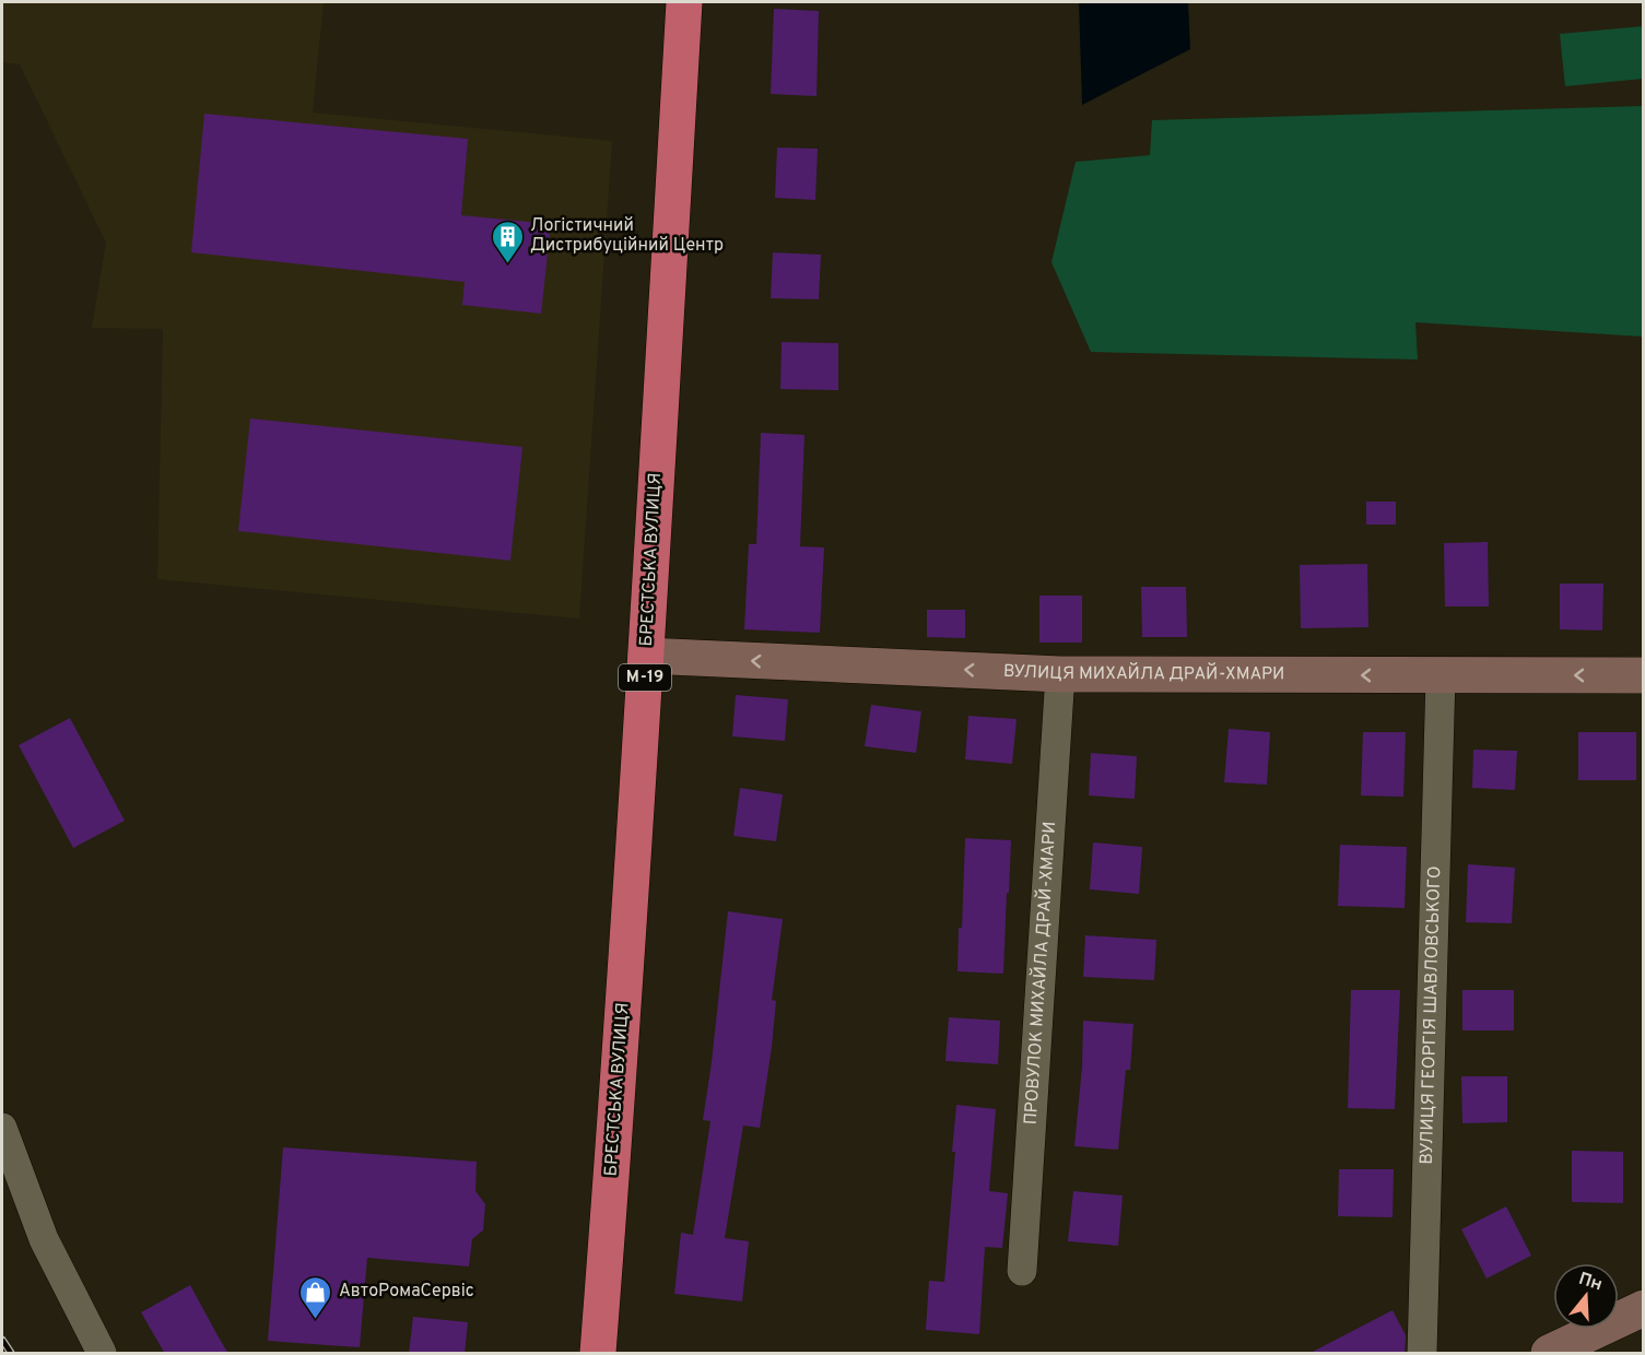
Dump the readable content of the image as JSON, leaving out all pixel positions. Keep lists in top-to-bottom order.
{
  "streets": {
    "highway": ["БРЕСТСЬКА ВУЛИЦЯ", "М-19"],
    "main road": ["ВУЛИЦЯ МИХАЙЛА ДРАЙ-ХМАРИ"],
    "street": ["ПРОВУЛОК МИХАЙЛА ДРАЙ-ХМАРИ", "ВУЛИЦЯ ГЕОРГІЯ ШАВЛОВСЬКОГО"]
  },
  "crossings": [
    ["БРЕСТСЬКА ВУЛИЦЯ", "ВУЛИЦЯ МИХАЙЛА ДРАЙ-ХМАРИ"],
    ["ВУЛИЦЯ МИХАЙЛА ДРАЙ-ХМАРИ", "ПРОВУЛОК МИХАЙЛА ДРАЙ-ХМАРИ"],
    ["ВУЛИЦЯ МИХАЙЛА ДРАЙ-ХМАРИ", "ВУЛИЦЯ ГЕОРГІЯ ШАВЛОВСЬКОГО"]
  ],
  "one_way": ["ВУЛИЦЯ МИХАЙЛА ДРАЙ-ХМАРИ"],
  "places": {
    "building": ["Логістичний Дистрибуційний Центр"],
    "shop": ["АвтоРомаСервіс"]
  },
  "north": "top"
}
